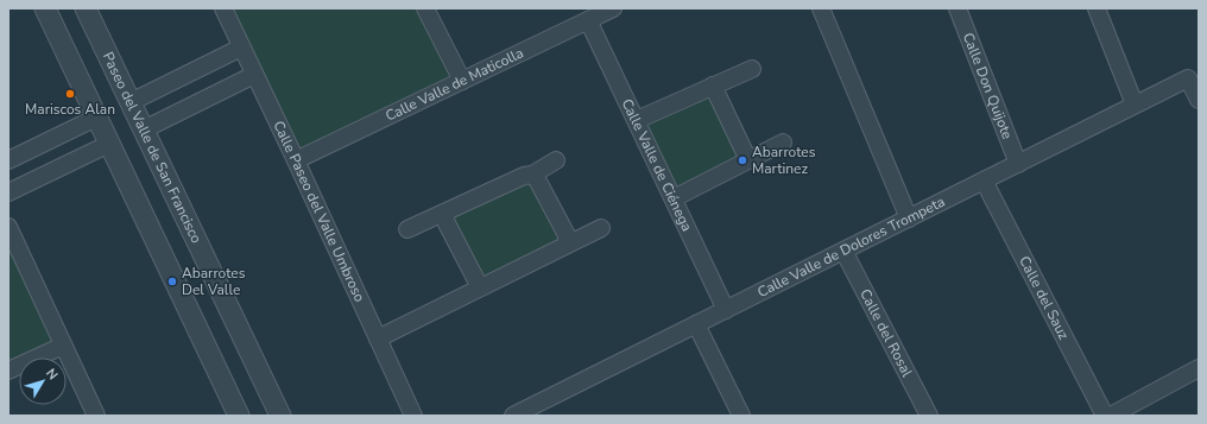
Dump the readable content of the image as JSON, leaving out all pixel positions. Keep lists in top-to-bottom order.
{
  "streets": {
    "street": [
      "Calle Valle de Maticolla",
      "Calle Don Quijote",
      "Paseo del Valle de San Francisco",
      "Calle Valle de Ciénega",
      "Calle Paseo del Valle Umbroso",
      "Calle Valle de Dolores Trompeta",
      "Calle del Sauz",
      "Calle del Rosal"
    ]
  },
  "crossings": [
    ["Calle Valle de Maticolla", "Calle Valle de Ciénega"],
    ["Calle Valle de Maticolla", "Calle Paseo del Valle Umbroso"],
    ["Calle Don Quijote", "Calle Valle de Dolores Trompeta"],
    ["Calle Valle de Ciénega", "Calle Valle de Dolores Trompeta"],
    ["Calle Valle de Dolores Trompeta", "Calle del Sauz"],
    ["Calle Valle de Dolores Trompeta", "Calle del Rosal"]
  ],
  "places": ["Mariscos Alan", "Abarrotes Martinez", "Abarrotes Del Valle"],
  "north": "top right"
}
